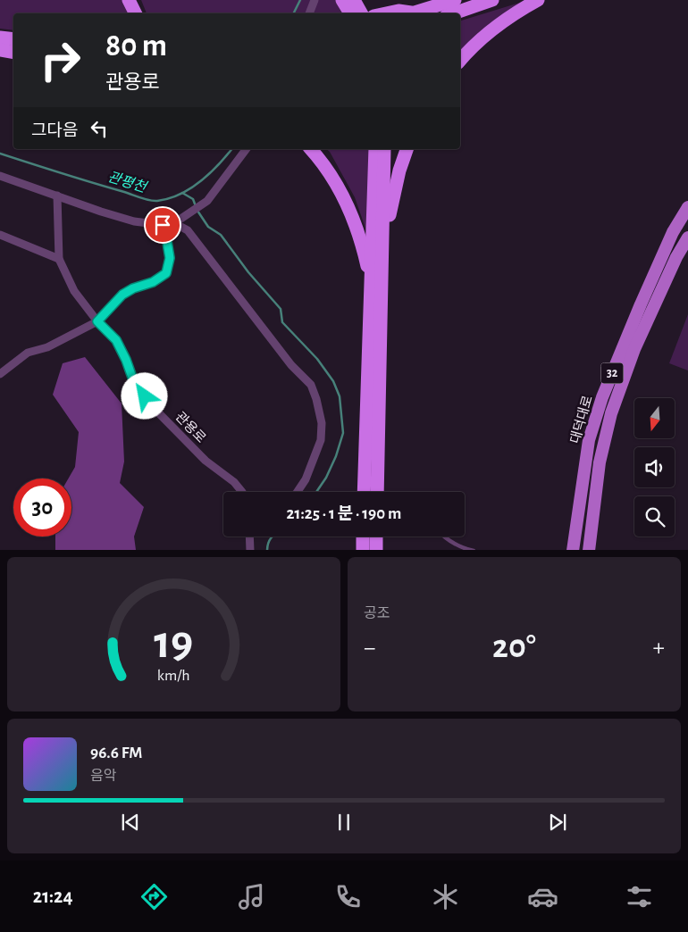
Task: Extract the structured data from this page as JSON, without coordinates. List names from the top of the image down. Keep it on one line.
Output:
{"streets":{"main road":["32","대덕대로"],"street":["관용로"]},"water":["관평천"],"north":"bottom","page":{"turn":["80 m","관용로"],"then":"그다음","limit":"30","trip":"21:25 · 1 분 · 190 m","tile":"공조","heat":["−","20°","+"],"song":["96.6 FM","음악"],"tabs":"21:24","gauge":["19","km/h"]}}
